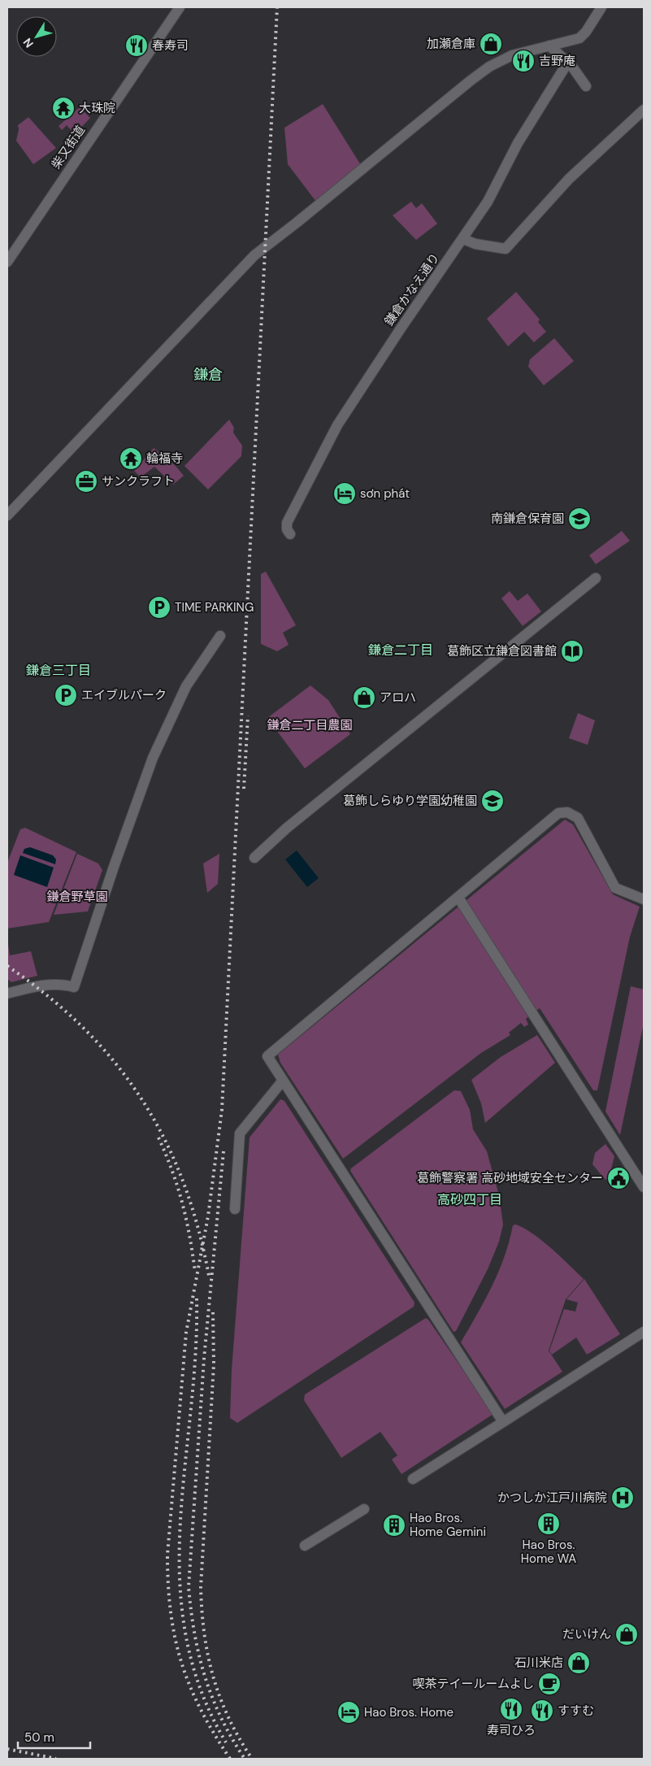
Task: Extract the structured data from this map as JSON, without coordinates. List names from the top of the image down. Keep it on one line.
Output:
{"streets":{"street":["柴又街道","鎌倉かなえ通り"]},"districts":["鎌倉","鎌倉二丁目","鎌倉三丁目","高砂四丁目"],"parks":["鎌倉二丁目農園","鎌倉野草園"],"places":{"shop":["加瀬倉庫","アロハ","だいけん","石川米店"],"restaurant":["春寿司","吉野庵","寿司ひろ","すすむ"],"temple":["大珠院","輪福寺"],"office":["サンクラフト"],"hotel":["sơn phát","Hao Bros. Home"],"school or university":["南鎌倉保育園","葛飾しらゆり学園幼稚園"],"parking":["TIME PARKING","エイブルパーク"],"library":["葛飾区立鎌倉図書館"],"public building":["葛飾警察署 高砂地域安全センター"],"hospital":["かつしか江戸川病院"],"building":["Hao Bros. Home WA","Hao Bros. Home Gemini"],"cafe":["喫茶テイールームよし"]},"scale_bar":"50 m","north":"bottom left"}
